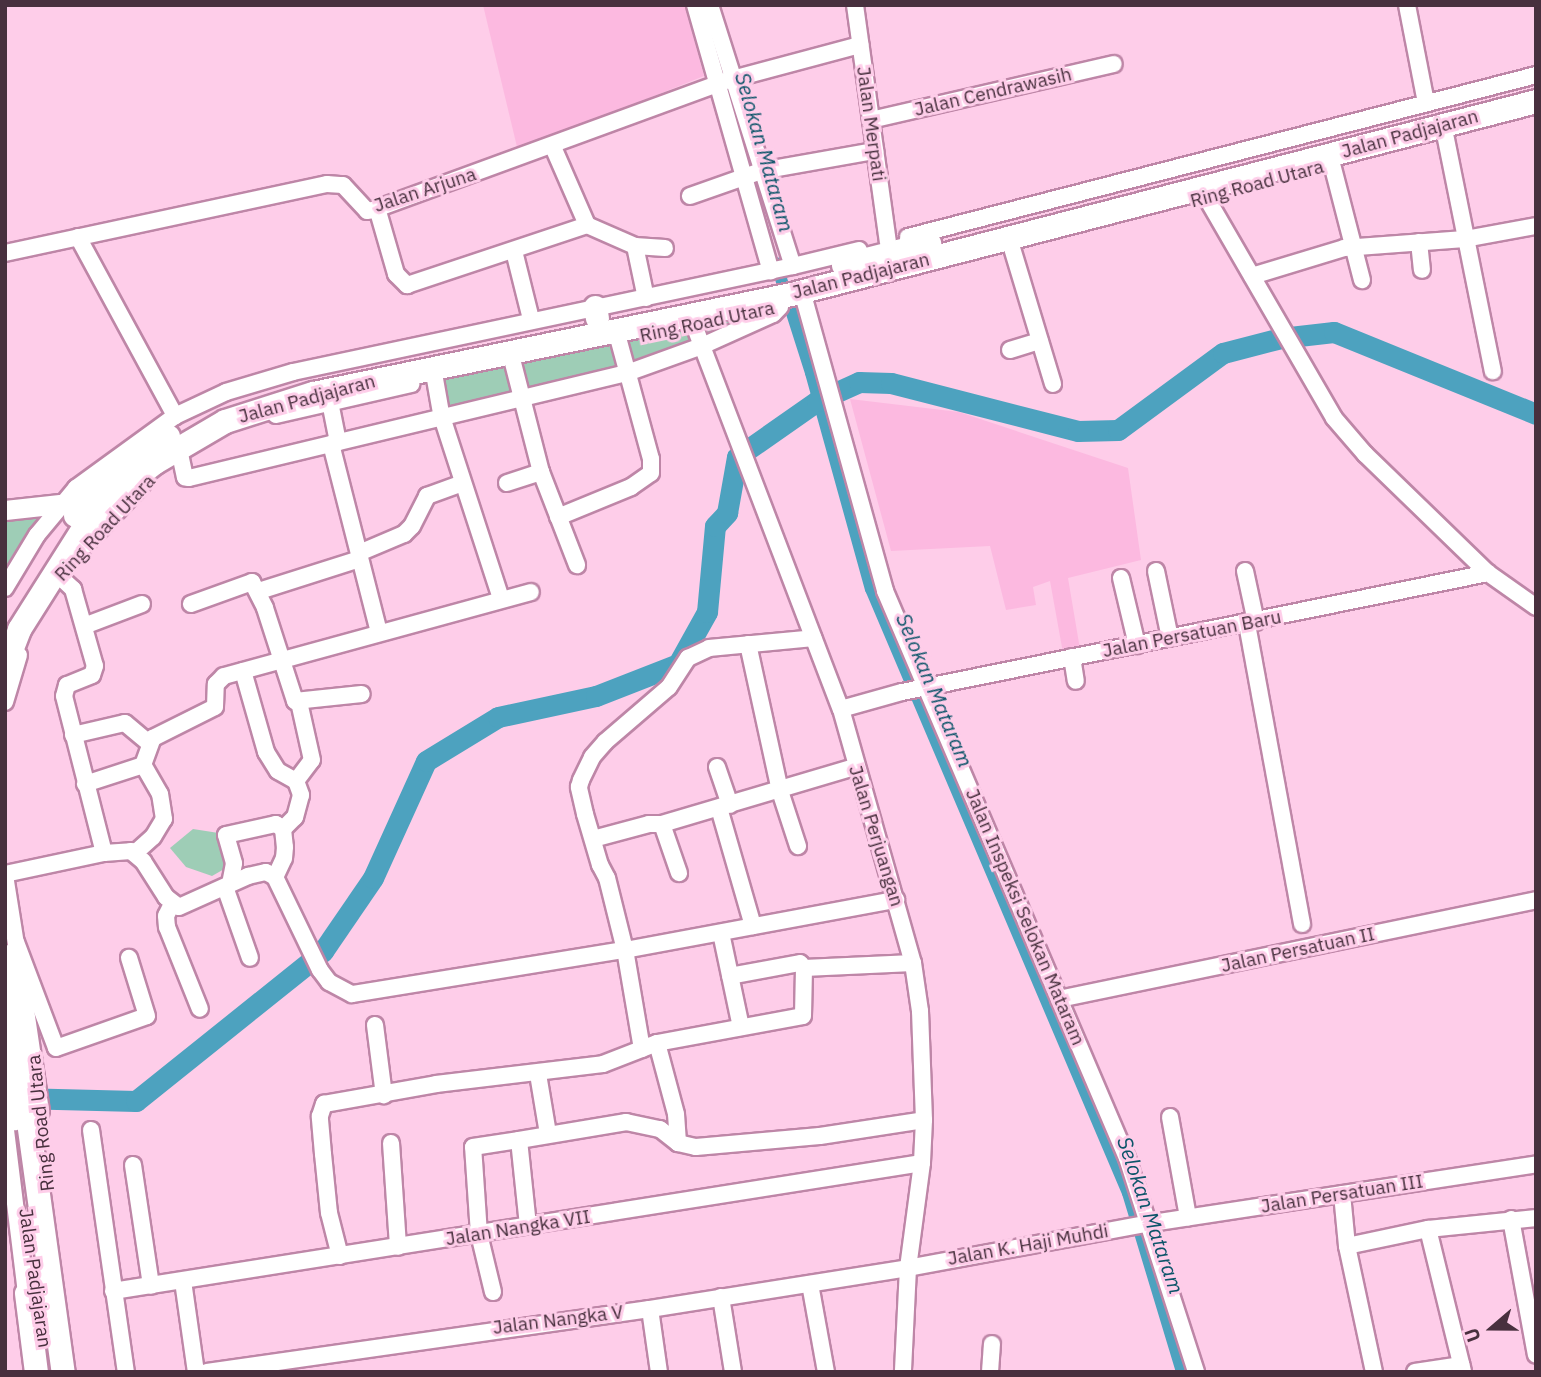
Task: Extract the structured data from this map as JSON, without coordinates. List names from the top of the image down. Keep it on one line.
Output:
{"streets":{"highway":["Jalan Padjajaran","Ring Road Utara"],"street":["Jalan Cendrawasih","Jalan Merpati","Jalan Arjuna","Jalan Persatuan Baru","Jalan Perjuangan","Jalan Inspeksi Selokan Mataram","Jalan Persatuan II","Jalan Persatuan III","Jalan Nangka VII","Jalan K. Haji Muhdi","Jalan Nangka V"]},"crossings":[["Jalan Cendrawasih","Jalan Merpati"],["Jalan Merpati","Jalan Padjajaran"],["Jalan Merpati","Ring Road Utara"],["Jalan Merpati","Jalan Arjuna"],["Jalan Padjajaran","Ring Road Utara"],["Jalan Padjajaran","Jalan Inspeksi Selokan Mataram"],["Ring Road Utara","Jalan Perjuangan"],["Ring Road Utara","Jalan Inspeksi Selokan Mataram"],["Jalan Arjuna","Jalan Inspeksi Selokan Mataram"],["Jalan Persatuan Baru","Jalan Perjuangan"],["Jalan Persatuan Baru","Jalan Inspeksi Selokan Mataram"],["Jalan Perjuangan","Jalan Nangka VII"],["Jalan Perjuangan","Jalan K. Haji Muhdi"],["Jalan Perjuangan","Jalan Nangka V"],["Jalan Inspeksi Selokan Mataram","Jalan Persatuan II"],["Jalan Inspeksi Selokan Mataram","Jalan Persatuan III"],["Jalan Inspeksi Selokan Mataram","Jalan K. Haji Muhdi"],["Jalan Persatuan III","Jalan K. Haji Muhdi"],["Jalan K. Haji Muhdi","Jalan Nangka V"]],"water":["Selokan Mataram"],"north":"left"}
